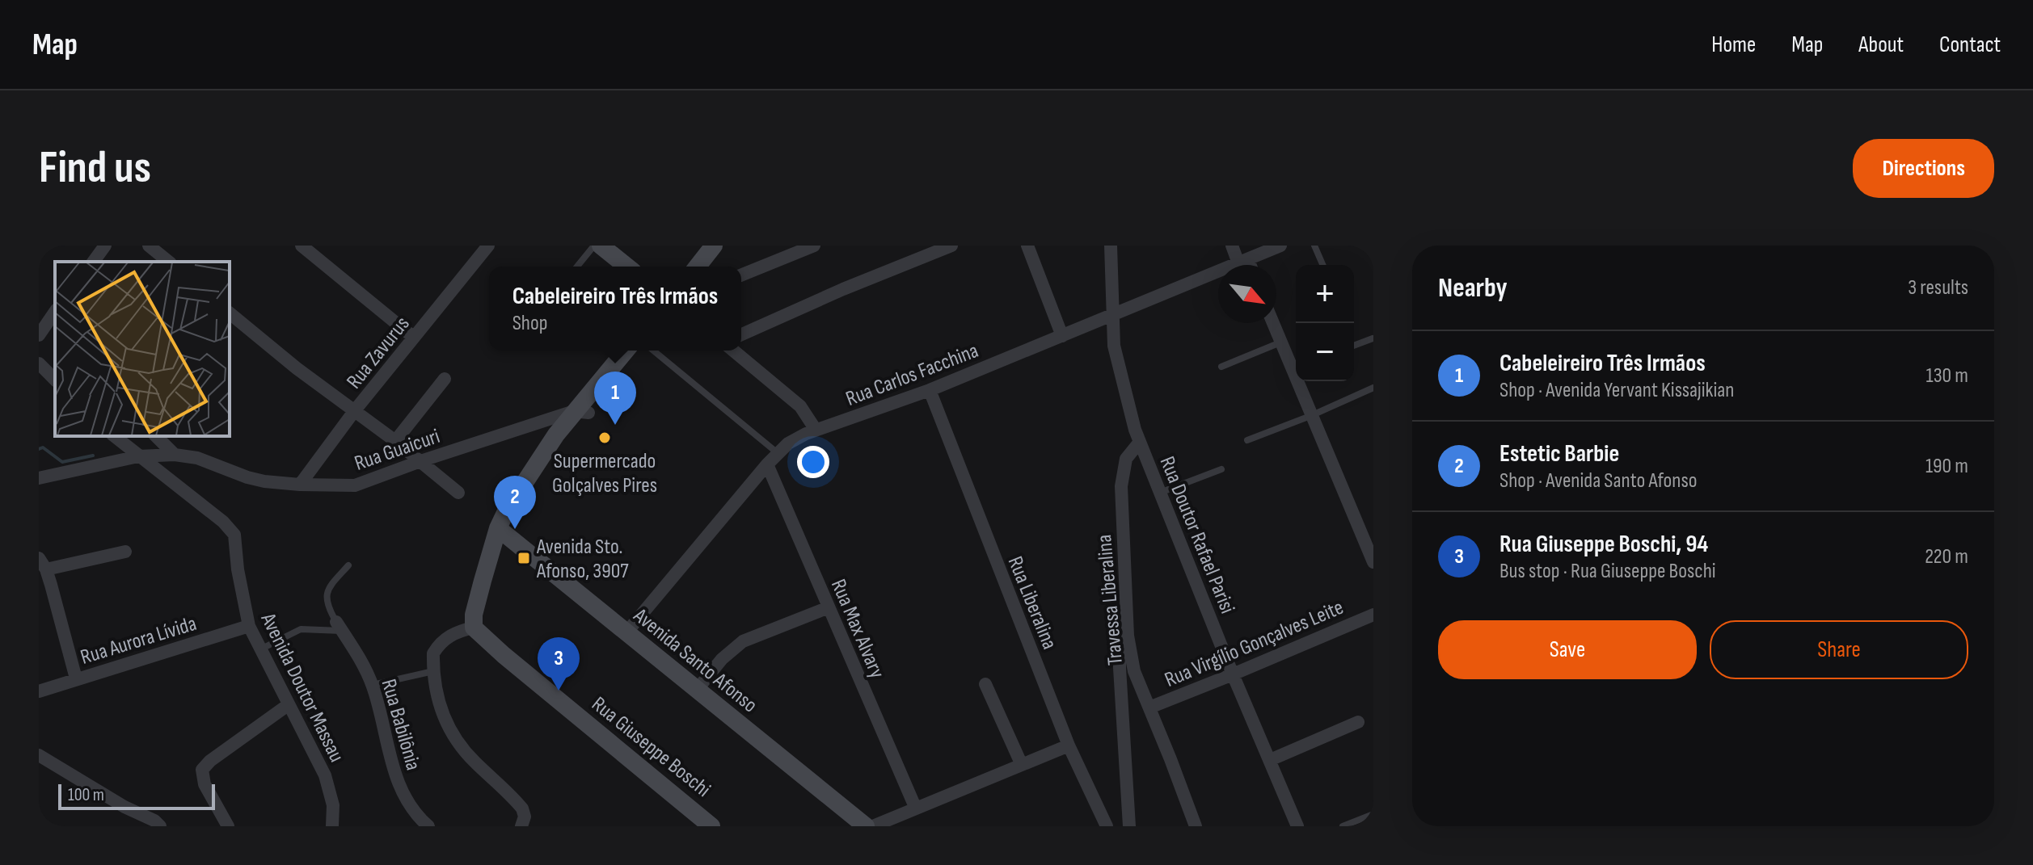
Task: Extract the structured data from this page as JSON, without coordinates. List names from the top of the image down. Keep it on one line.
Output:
{"streets":{"main road":["Avenida Santo Afonso","Rua Giuseppe Boschi"],"street":["Rua Zavurus","Rua Carlos Facchina","Rua Guaicuri","Rua Doutor Rafael Parisi","Travessa Liberalina","Rua Liberalina","Rua Max Alvary","Rua Aurora Lívida","Rua Virgílio Gonçalves Leite","Avenida Doutor Massau","Rua Babilônia"]},"crossings":[["Rua Zavurus","Rua Guaicuri"],["Rua Carlos Facchina","Rua Doutor Rafael Parisi"],["Rua Carlos Facchina","Rua Liberalina"],["Rua Carlos Facchina","Rua Max Alvary"],["Rua Carlos Facchina","Avenida Santo Afonso"],["Rua Guaicuri","Avenida Doutor Massau"],["Rua Doutor Rafael Parisi","Travessa Liberalina"],["Rua Doutor Rafael Parisi","Rua Virgílio Gonçalves Leite"],["Travessa Liberalina","Rua Virgílio Gonçalves Leite"],["Rua Aurora Lívida","Avenida Doutor Massau"]],"places":{"other":["Supermercado Golçalves Pires"],"transit":["Avenida Sto. Afonso, 3907"]},"scale_bar":"100 m","north":"bottom right","page":{"header":"Map","nav":["Home","Map","About","Contact"],"buttons":["Directions",["Save","Share"]],"title":"Find us","heading":["Nearby","3 results"],"map_buttons":["+","−"],"popup":["Cabeleireiro Três Irmãos","Shop"],"list":[{"mark":"1","name":"Cabeleireiro Três Irmãos","note":"Shop · Avenida Yervant Kissajikian","value":"130 m"},{"mark":"2","name":"Estetic Barbie","note":"Shop · Avenida Santo Afonso","value":"190 m"},{"mark":"3","name":"Rua Giuseppe Boschi, 94","note":"Bus stop · Rua Giuseppe Boschi","value":"220 m"}],"pins":["1","2","3"],"scale":"100 m"}}
